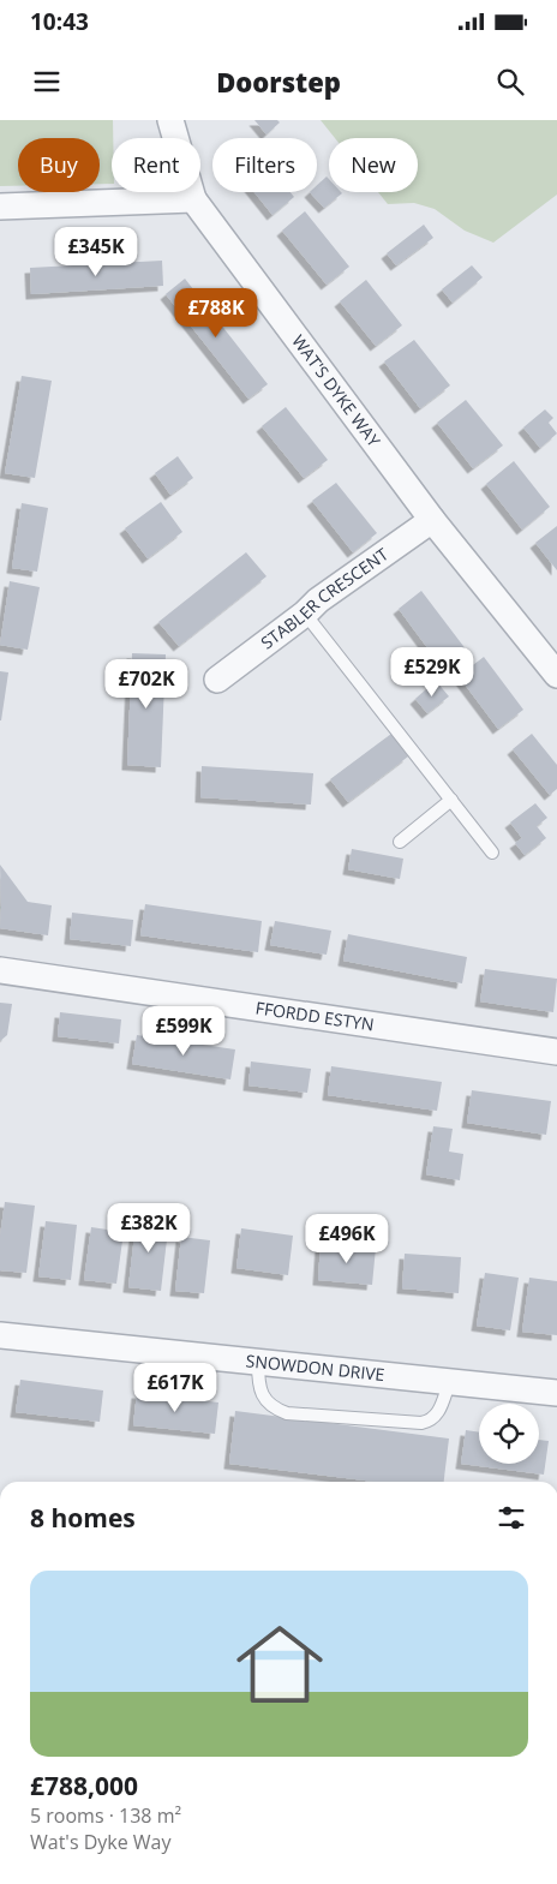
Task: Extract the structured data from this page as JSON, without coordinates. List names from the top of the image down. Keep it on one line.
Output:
{"streets":{"street":["WAT'S DYKE WAY","STABLER CRESCENT","FFORDD ESTYN","SNOWDON DRIVE"]},"crossings":[["WAT'S DYKE WAY","STABLER CRESCENT"]],"page":{"status":"10:43","header":"Doorstep","chip":["Buy","Rent","Filters","New"],"price":["£345K","£788K","£529K","£702K","£599K","£382K","£496K","£617K"],"heading":"8 homes","list":[{"name":"£788,000","note":"5 rooms · 138 m² · Wat's Dyke Way"}]}}
